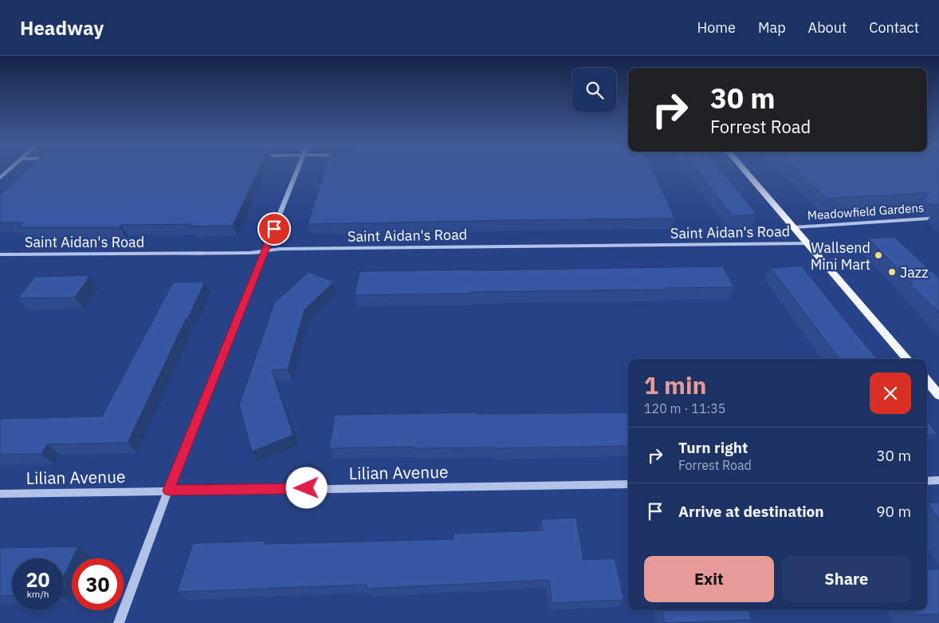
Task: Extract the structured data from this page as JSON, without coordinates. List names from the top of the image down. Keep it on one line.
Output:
{"streets":{"street":["Meadowfield Gardens","Saint Aidan's Road","Lilian Avenue"]},"places":["Wallsend Mini Mart","Jazz"],"page":{"header":"Headway","nav":["Home","Map","About","Contact"],"turn":["30 m","Forrest Road"],"heading":["1 min","120 m · 11:35"],"list":[{"name":"Turn right","note":"Forrest Road","value":"30 m"},{"name":"Arrive at destination","value":"90 m"}],"buttons":["Exit","Share"],"speed":"20 km/h","limit":"30"}}
